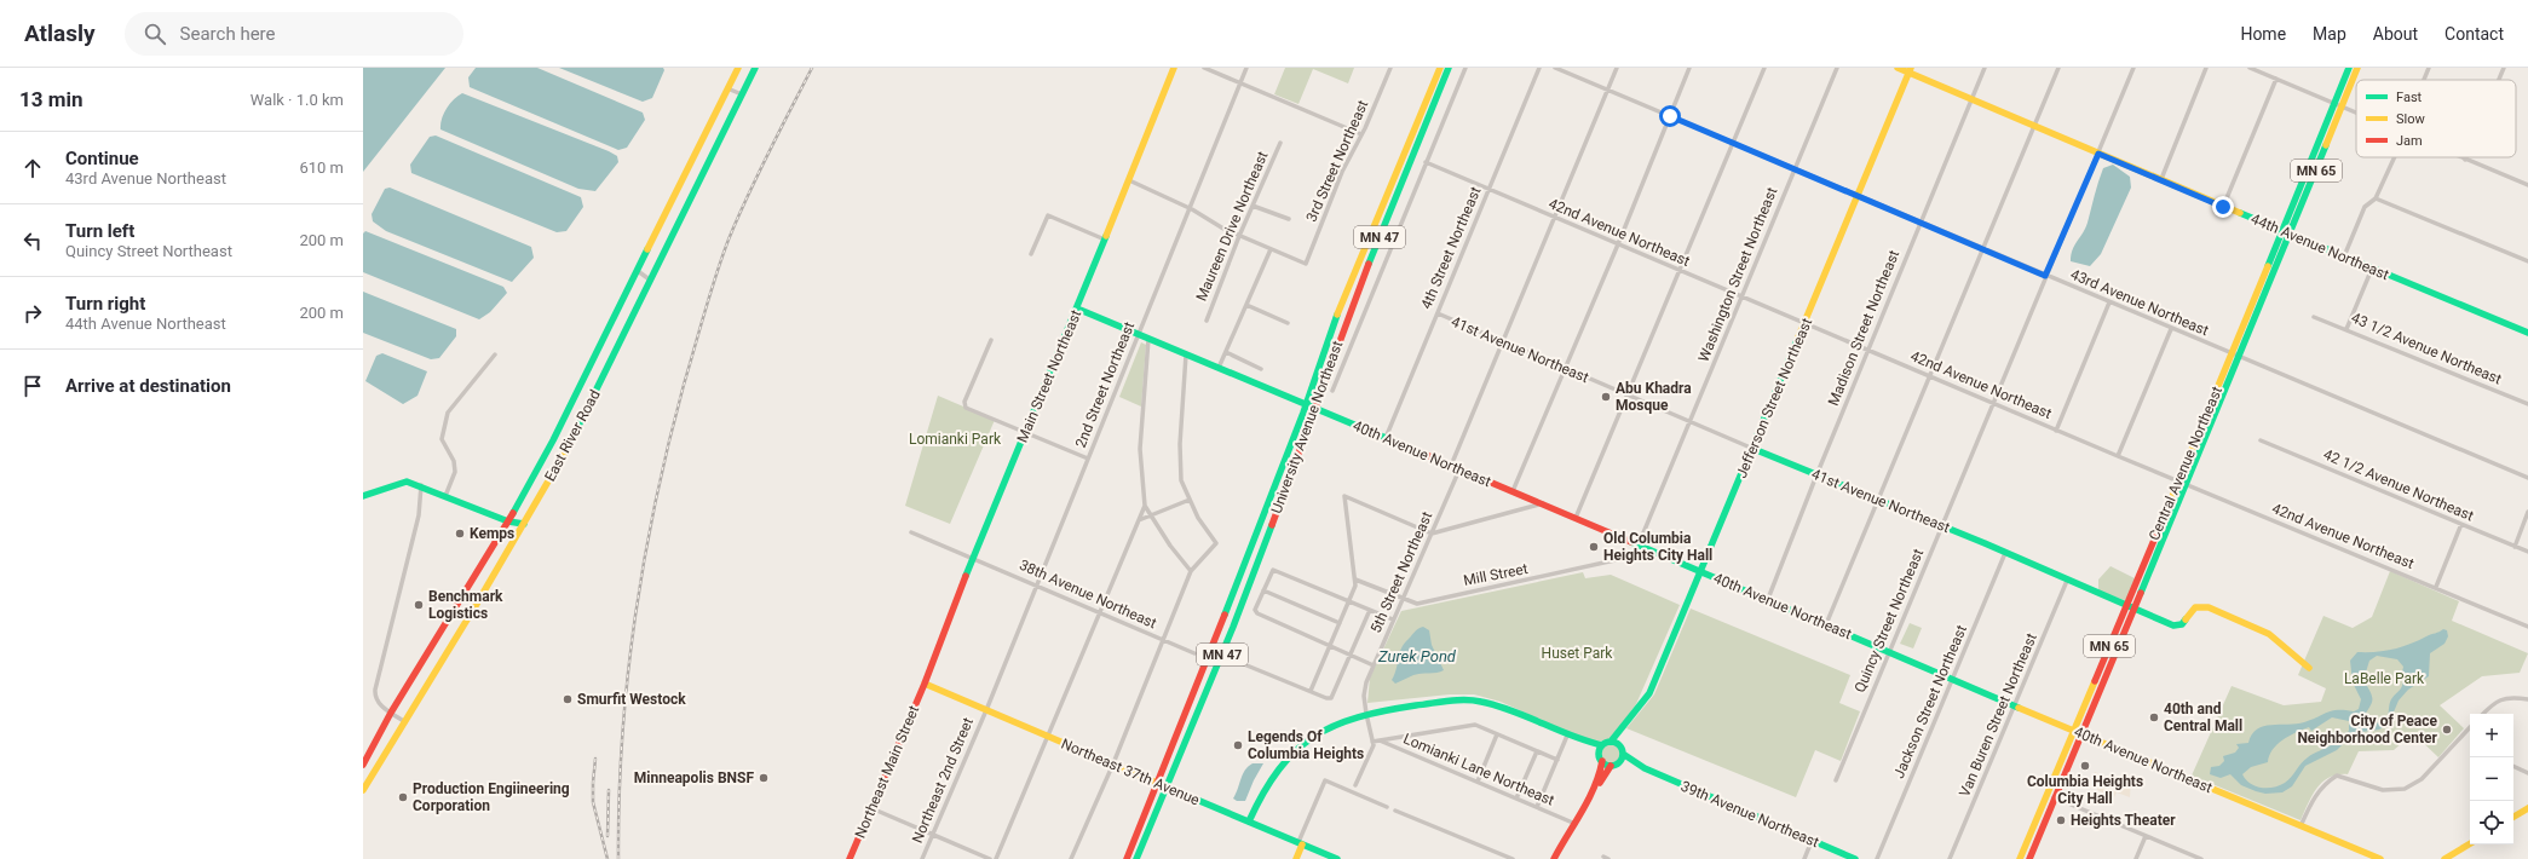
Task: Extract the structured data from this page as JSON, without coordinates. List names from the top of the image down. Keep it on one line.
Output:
{"streets":{"street":["3rd Street Northeast","MN 65","Maureen Drive Northeast","42nd Avenue Northeast","MN 47","44th Avenue Northeast","4th Street Northeast","Washington Street Northeast","43rd Avenue Northeast","Madison Street Northeast","43 1/2 Avenue Northeast","41st Avenue Northeast","Main Street Northeast","2nd Street Northeast","Jefferson Street Northeast","University Avenue Northeast","East River Road","40th Avenue Northeast","Central Avenue Northeast","42 1/2 Avenue Northeast","5th Street Northeast","Mill Street","38th Avenue Northeast","Quincy Street Northeast","Jackson Street Northeast","Van Buren Street Northeast","Lomianki Lane Northeast","Northeast Main Street","Northeast 37th Avenue","Northeast 2nd Street","39th Avenue Northeast"]},"crossings":[["42nd Avenue Northeast","4th Street Northeast"],["42nd Avenue Northeast","Washington Street Northeast"],["42nd Avenue Northeast","Madison Street Northeast"],["42nd Avenue Northeast","Jefferson Street Northeast"],["42nd Avenue Northeast","University Avenue Northeast"],["42nd Avenue Northeast","Central Avenue Northeast"],["42nd Avenue Northeast","Quincy Street Northeast"],["MN 47","University Avenue Northeast"],["MN 47","Northeast 37th Avenue"],["44th Avenue Northeast","Madison Street Northeast"],["44th Avenue Northeast","Jefferson Street Northeast"],["44th Avenue Northeast","Central Avenue Northeast"],["44th Avenue Northeast","Quincy Street Northeast"],["4th Street Northeast","41st Avenue Northeast"],["4th Street Northeast","40th Avenue Northeast"],["Washington Street Northeast","43rd Avenue Northeast"],["Washington Street Northeast","41st Avenue Northeast"],["Washington Street Northeast","40th Avenue Northeast"],["Washington Street Northeast","Mill Street"],["43rd Avenue Northeast","Madison Street Northeast"],["43rd Avenue Northeast","Jefferson Street Northeast"],["43rd Avenue Northeast","Central Avenue Northeast"],["43rd Avenue Northeast","Quincy Street Northeast"],["Madison Street Northeast","41st Avenue Northeast"],["Madison Street Northeast","40th Avenue Northeast"],["41st Avenue Northeast","Jefferson Street Northeast"],["41st Avenue Northeast","Central Avenue Northeast"],["41st Avenue Northeast","Quincy Street Northeast"],["41st Avenue Northeast","Jackson Street Northeast"],["41st Avenue Northeast","Van Buren Street Northeast"],["Main Street Northeast","40th Avenue Northeast"],["Main Street Northeast","38th Avenue Northeast"],["Main Street Northeast","Northeast Main Street"],["Main Street Northeast","Northeast 37th Avenue"],["2nd Street Northeast","40th Avenue Northeast"],["2nd Street Northeast","38th Avenue Northeast"],["2nd Street Northeast","Northeast 37th Avenue"],["2nd Street Northeast","Northeast 2nd Street"],["Jefferson Street Northeast","40th Avenue Northeast"],["Jefferson Street Northeast","39th Avenue Northeast"],["University Avenue Northeast","40th Avenue Northeast"],["University Avenue Northeast","Northeast 37th Avenue"],["40th Avenue Northeast","Central Avenue Northeast"],["40th Avenue Northeast","5th Street Northeast"],["40th Avenue Northeast","Mill Street"],["40th Avenue Northeast","Quincy Street Northeast"],["40th Avenue Northeast","Jackson Street Northeast"],["40th Avenue Northeast","Van Buren Street Northeast"],["5th Street Northeast","Mill Street"],["Northeast Main Street","Northeast 37th Avenue"],["Northeast 37th Avenue","Northeast 2nd Street"]],"water":["Zurek Pond"],"parks":["Lomianki Park","Huset Park","LaBelle Park"],"places":["Abu Khadra Mosque","Kemps","Old Columbia Heights City Hall","Benchmark Logistics","Smurfit Westock","40th and Central Mall","City of Peace Neighborhood Center","Legends Of Columbia Heights","Columbia Heights City Hall","Minneapolis BNSF","Production Engiineering Corporation","Heights Theater"],"legend":["Fast","Slow","Jam"],"page":{"header":"Atlasly","search":"Search here","nav":["Home","Map","About","Contact"],"heading":["13 min","Walk · 1.0 km"],"list":[["Continue","43rd Avenue Northeast","610 m"],["Turn left","Quincy Street Northeast","200 m"],["Turn right","44th Avenue Northeast","200 m"],"Arrive at destination"],"map_buttons":["+","−"]}}
